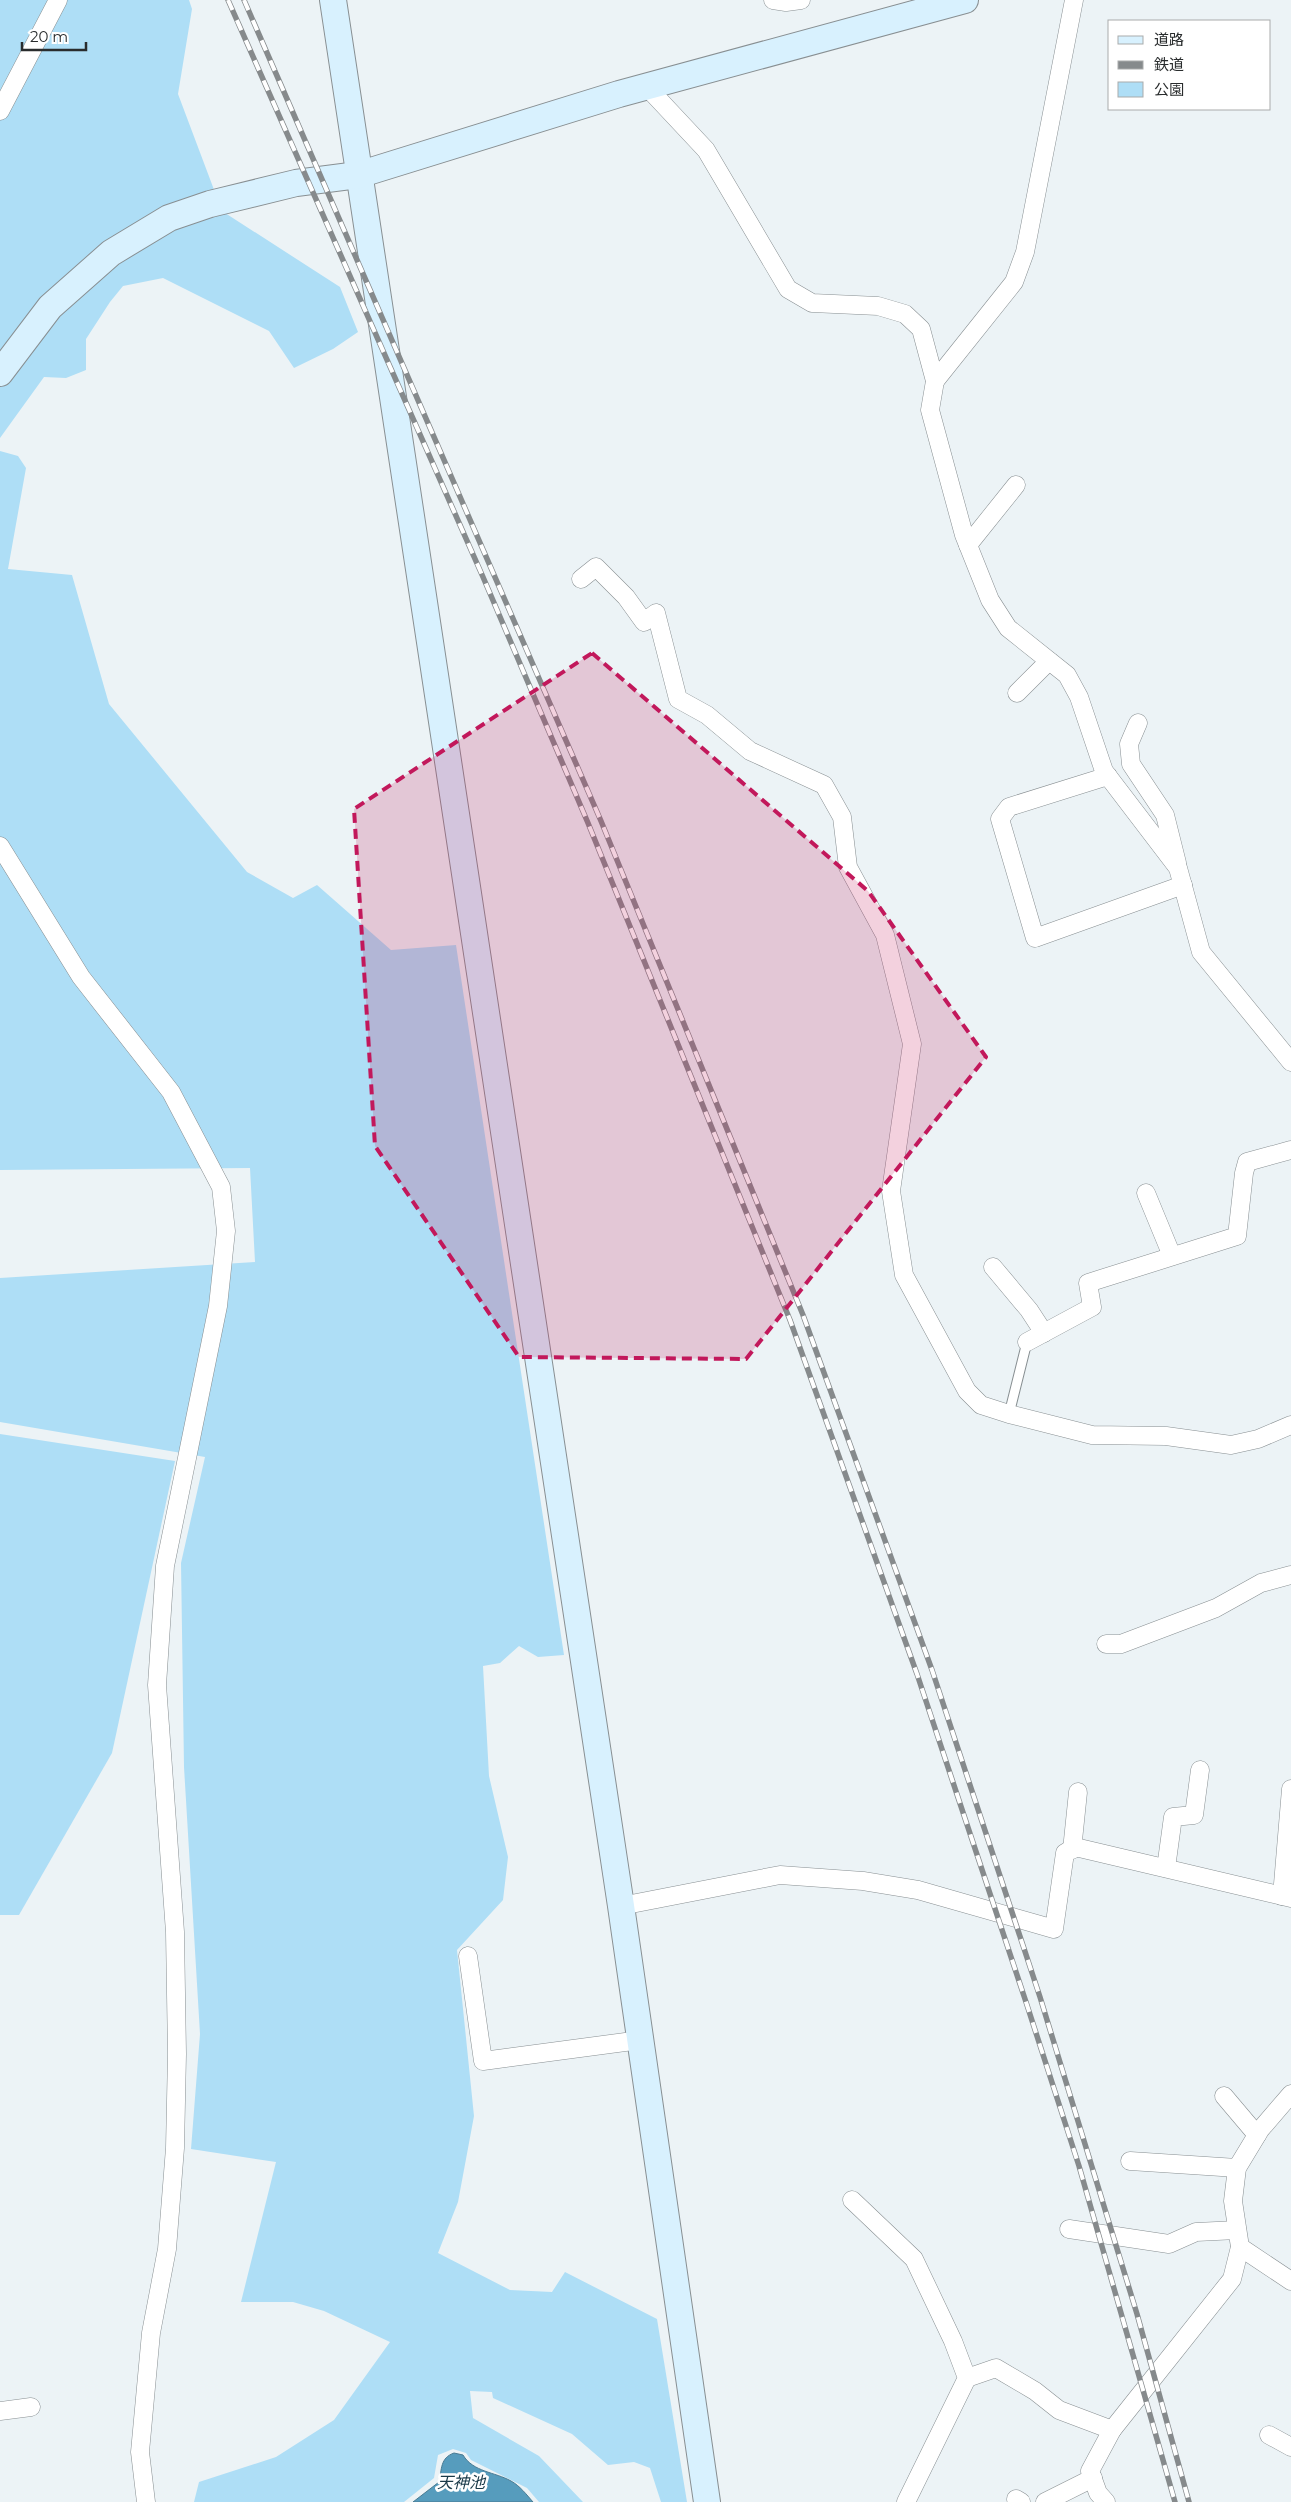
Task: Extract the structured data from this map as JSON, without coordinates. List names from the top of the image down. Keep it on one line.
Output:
{"water":["天神池"],"legend":["道路","鉄道","公園"],"scale_bar":"20 m"}
